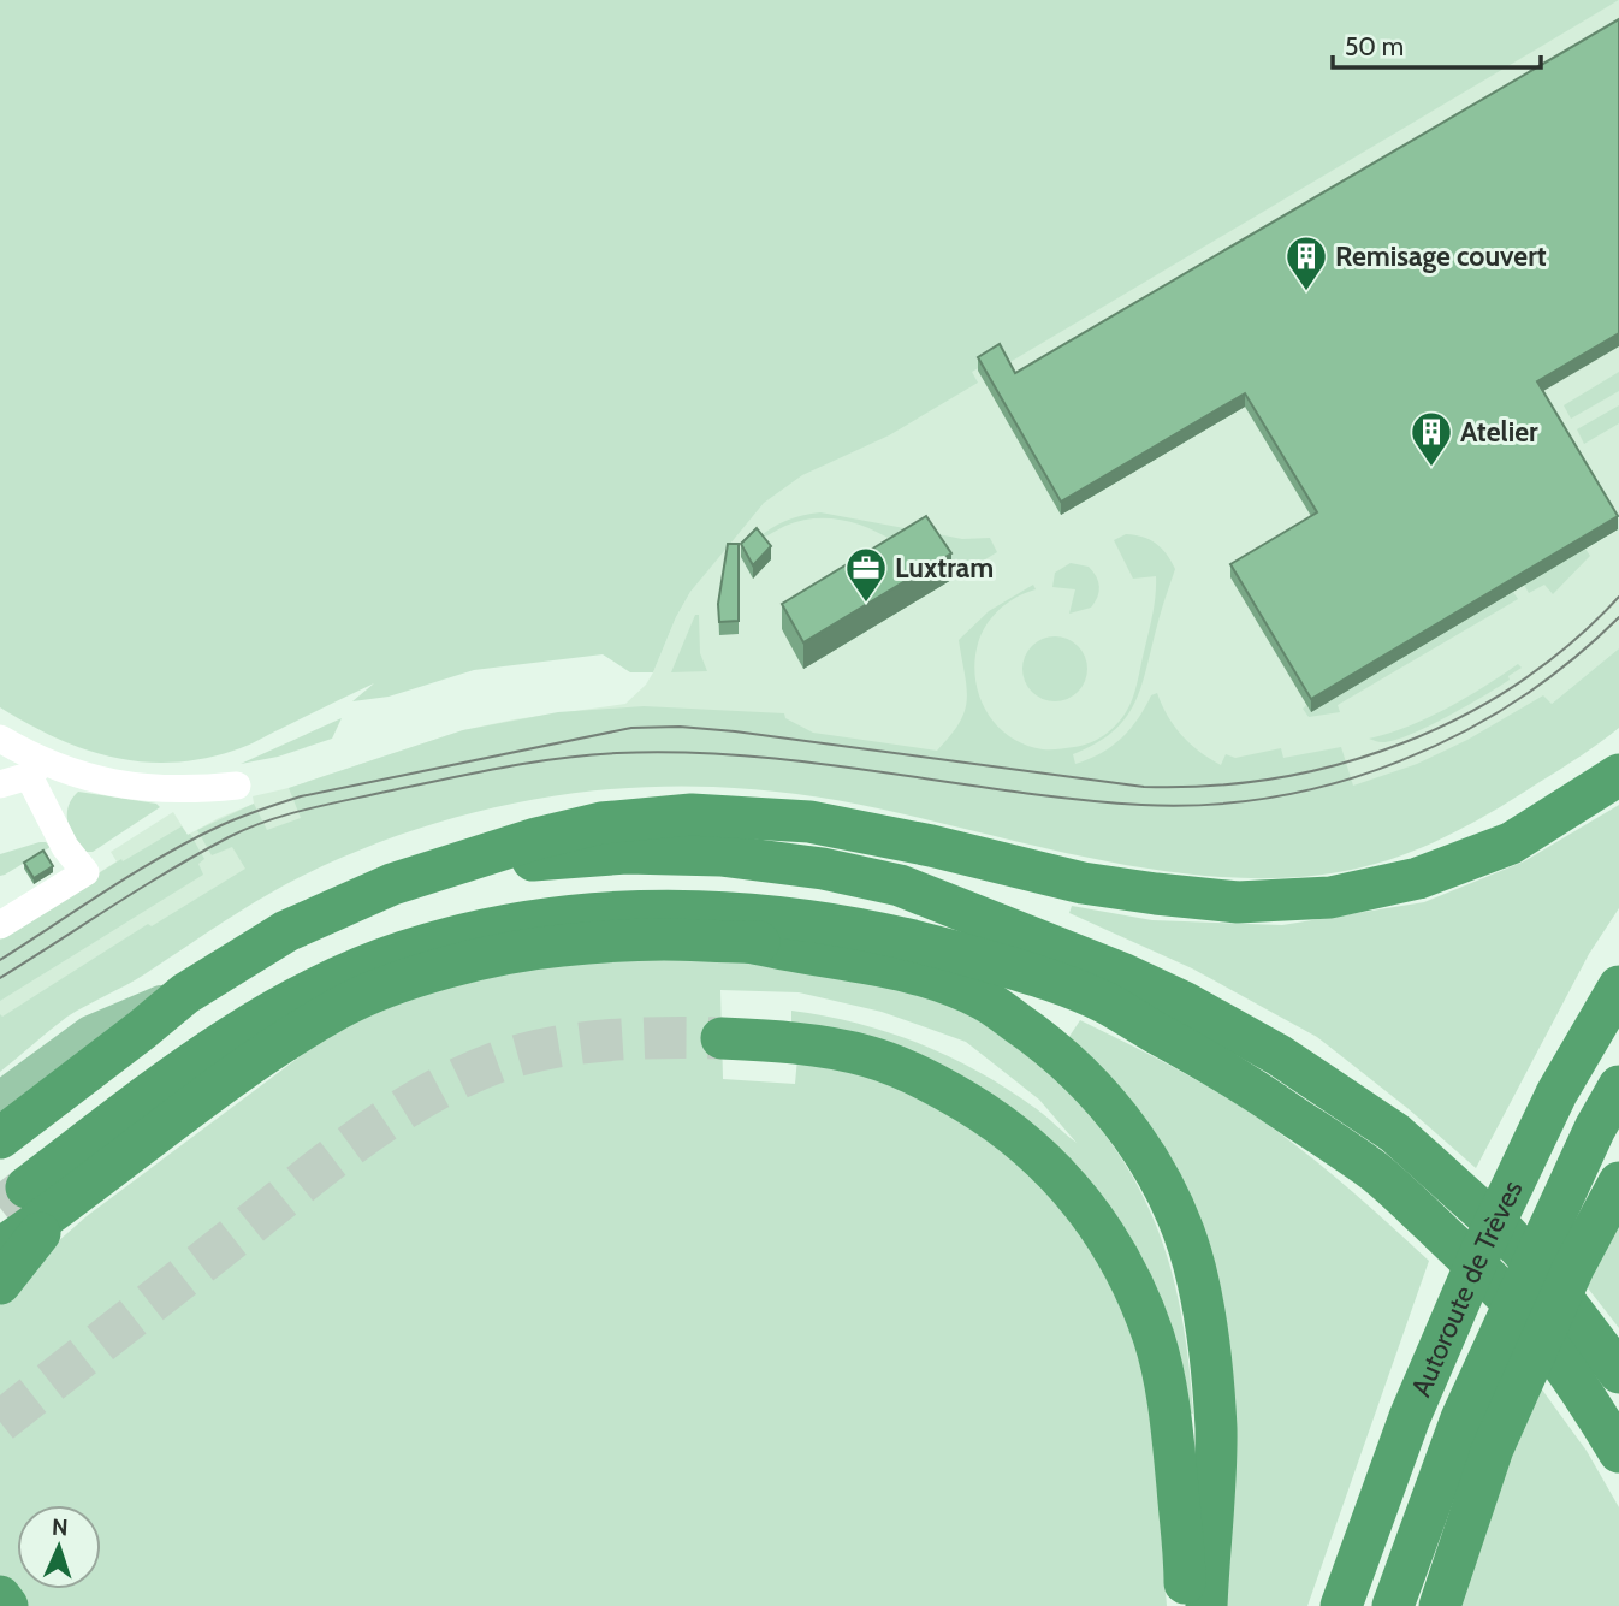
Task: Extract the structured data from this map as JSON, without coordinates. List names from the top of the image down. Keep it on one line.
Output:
{"streets":{"highway":["Autoroute de Trèves"]},"places":{"building":["Remisage couvert","Atelier"],"office":["Luxtram"]},"scale_bar":"50 m","north":"top"}
